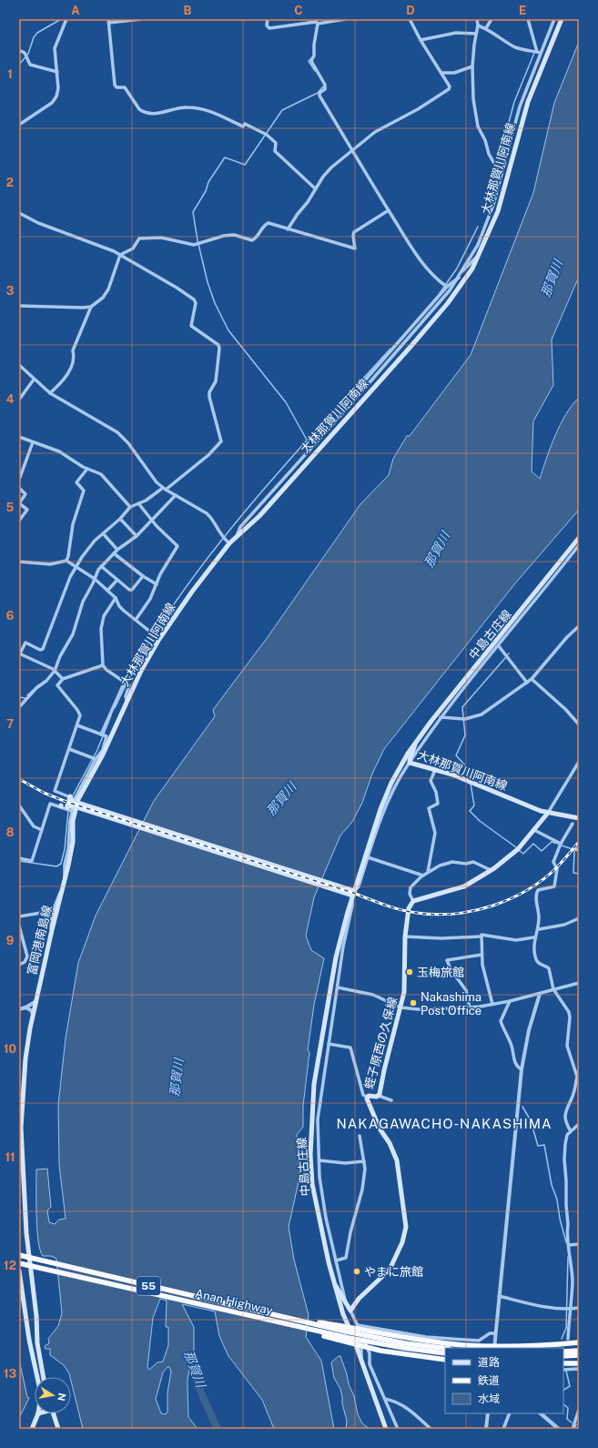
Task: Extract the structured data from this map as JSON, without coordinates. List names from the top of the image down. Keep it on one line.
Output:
{"streets":{"highway":["55","Anan Highway"],"main road":["大林那賀川阿南線","中島古庄線","富岡港南島線","蛭子原西の久保線"]},"crossings":[["大林那賀川阿南線","中島古庄線"],["大林那賀川阿南線","富岡港南島線"],["55","Anan Highway"]],"districts":["NAKAGAWACHO-NAKASHIMA"],"water":["那賀川"],"places":["玉梅旅館","Nakashima Post Office","やまに旅館"],"legend":["道路","鉄道","水域"],"north":"right","grid":{"columns":["A","B","C","D","E"],"rows":["1","2","3","4","5","6","7","8","9","10","11","12","13"]}}
